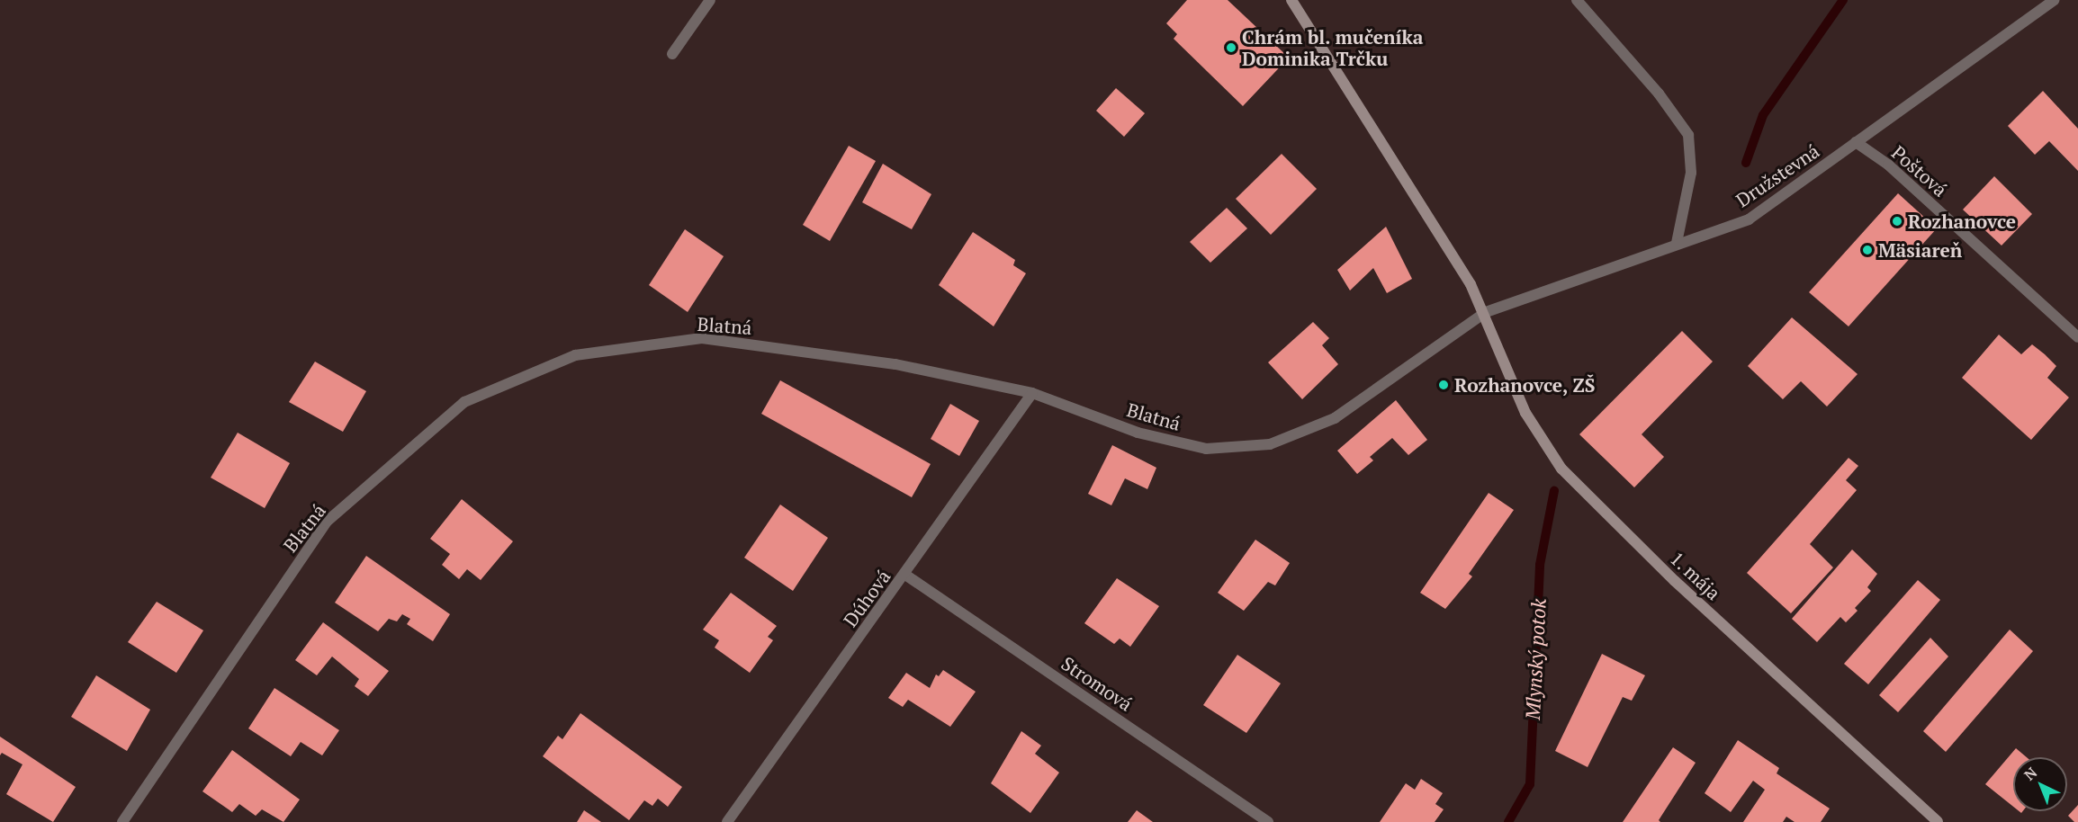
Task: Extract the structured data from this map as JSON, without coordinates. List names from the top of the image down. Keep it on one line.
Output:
{"streets":{"street":["Poštová","Družstevná","Blatná","1. mája","Dúhová","Stromová"]},"crossings":[["Poštová","Družstevná"],["Družstevná","Blatná"],["Družstevná","1. mája"],["Blatná","1. mája"],["Blatná","Dúhová"],["Dúhová","Stromová"]],"water":["Mlynský potok"],"places":["Chrám bl. mučeníka Dominika Trčku","Rozhanovce","Mäsiareň","Rozhanovce, ZŠ"],"north":"top left"}
